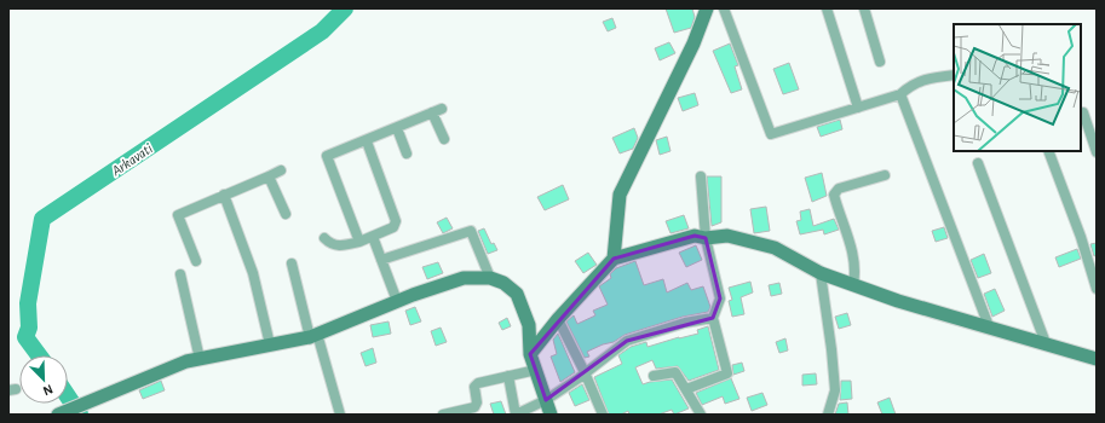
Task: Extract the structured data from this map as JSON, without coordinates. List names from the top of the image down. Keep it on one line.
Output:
{"water":["Arkavati"],"north":"bottom right"}
